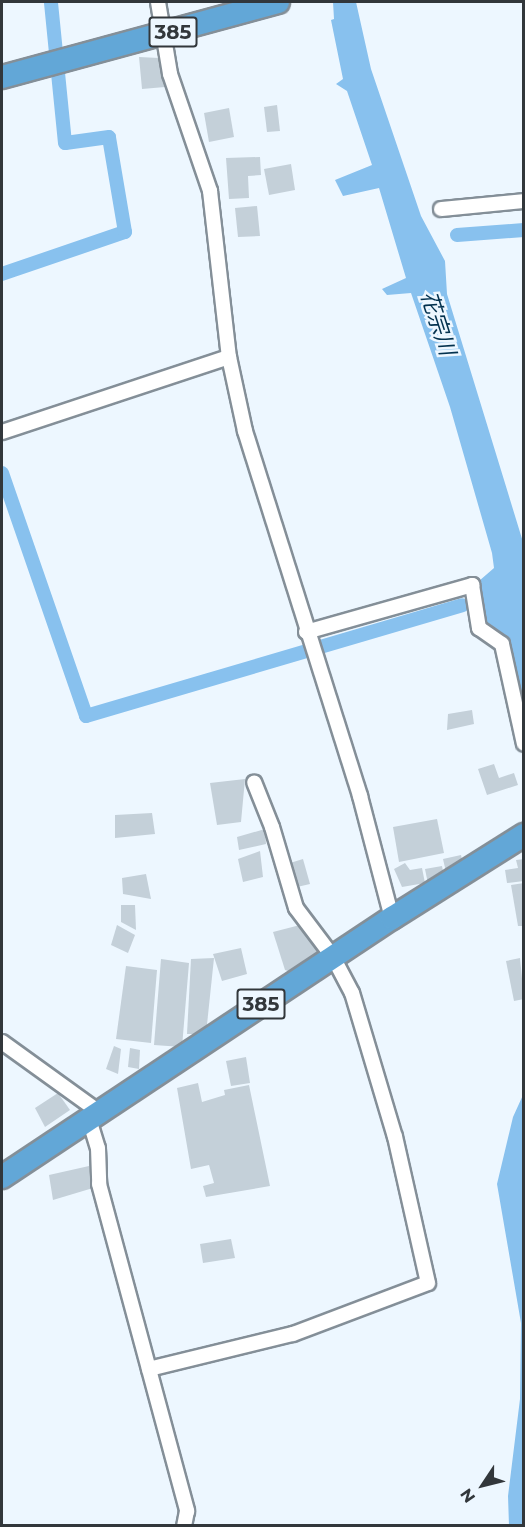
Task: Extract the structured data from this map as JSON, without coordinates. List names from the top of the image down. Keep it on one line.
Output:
{"streets":{"highway":["385"]},"water":["花宗川"],"north":"bottom left"}
